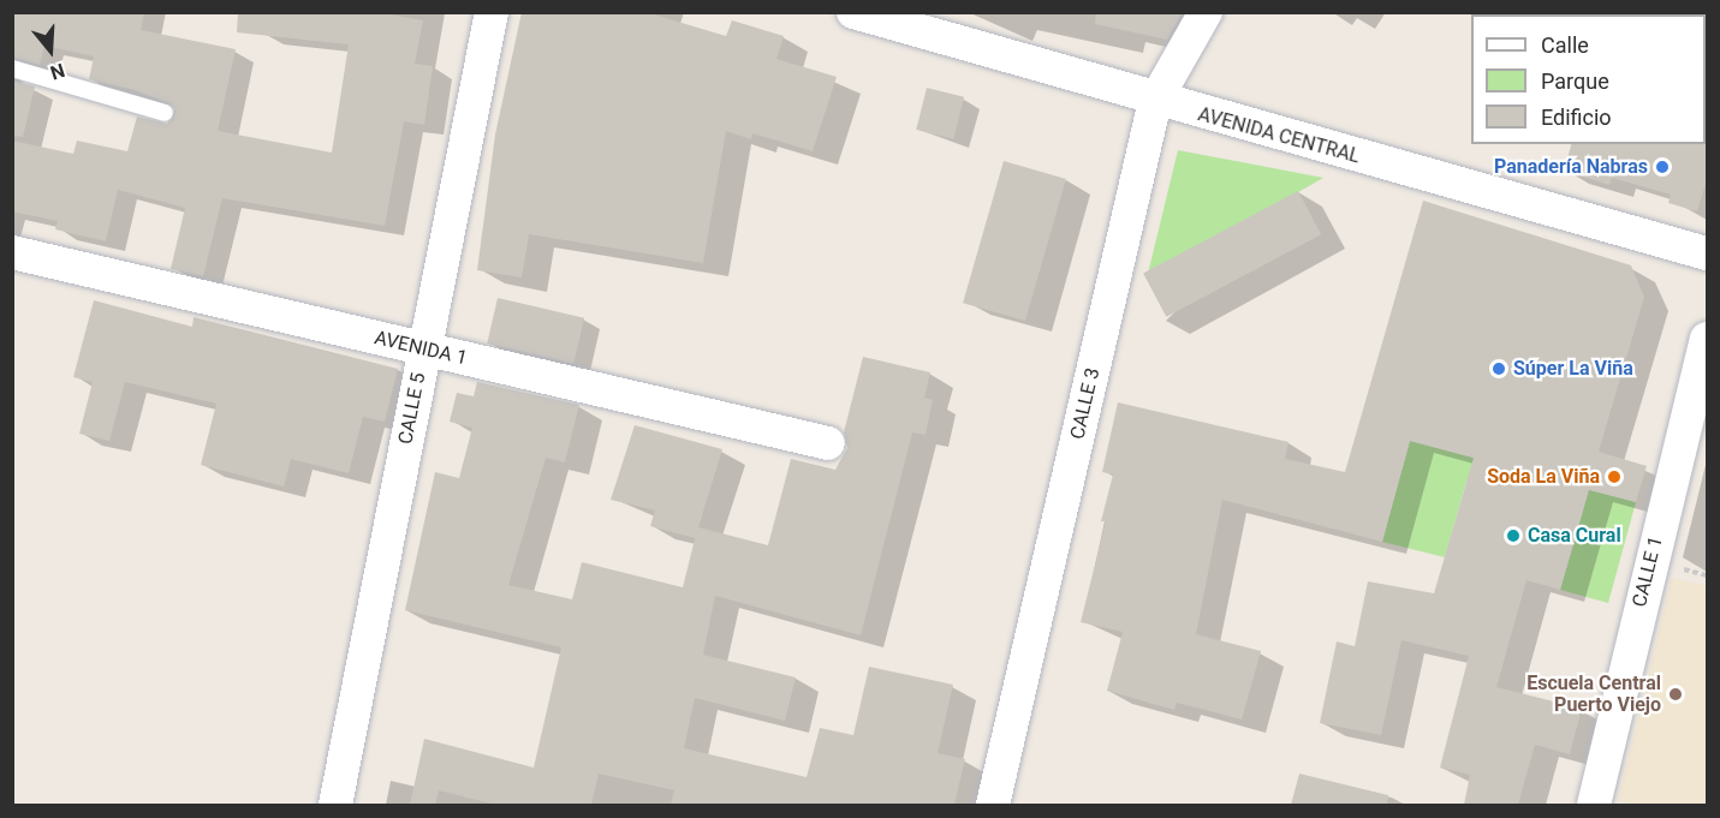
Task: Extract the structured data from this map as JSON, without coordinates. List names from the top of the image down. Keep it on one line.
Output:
{"streets":{"street":["AVENIDA CENTRAL","AVENIDA 1","CALLE 3","CALLE 5","CALLE 1"]},"crossings":[["AVENIDA CENTRAL","CALLE 3"],["AVENIDA 1","CALLE 5"]],"places":["Panadería Nabras","Súper La Viña","Soda La Viña","Casa Cural","Escuela Central Puerto Viejo"],"legend":["Calle","Parque","Edificio"],"north":"bottom"}
